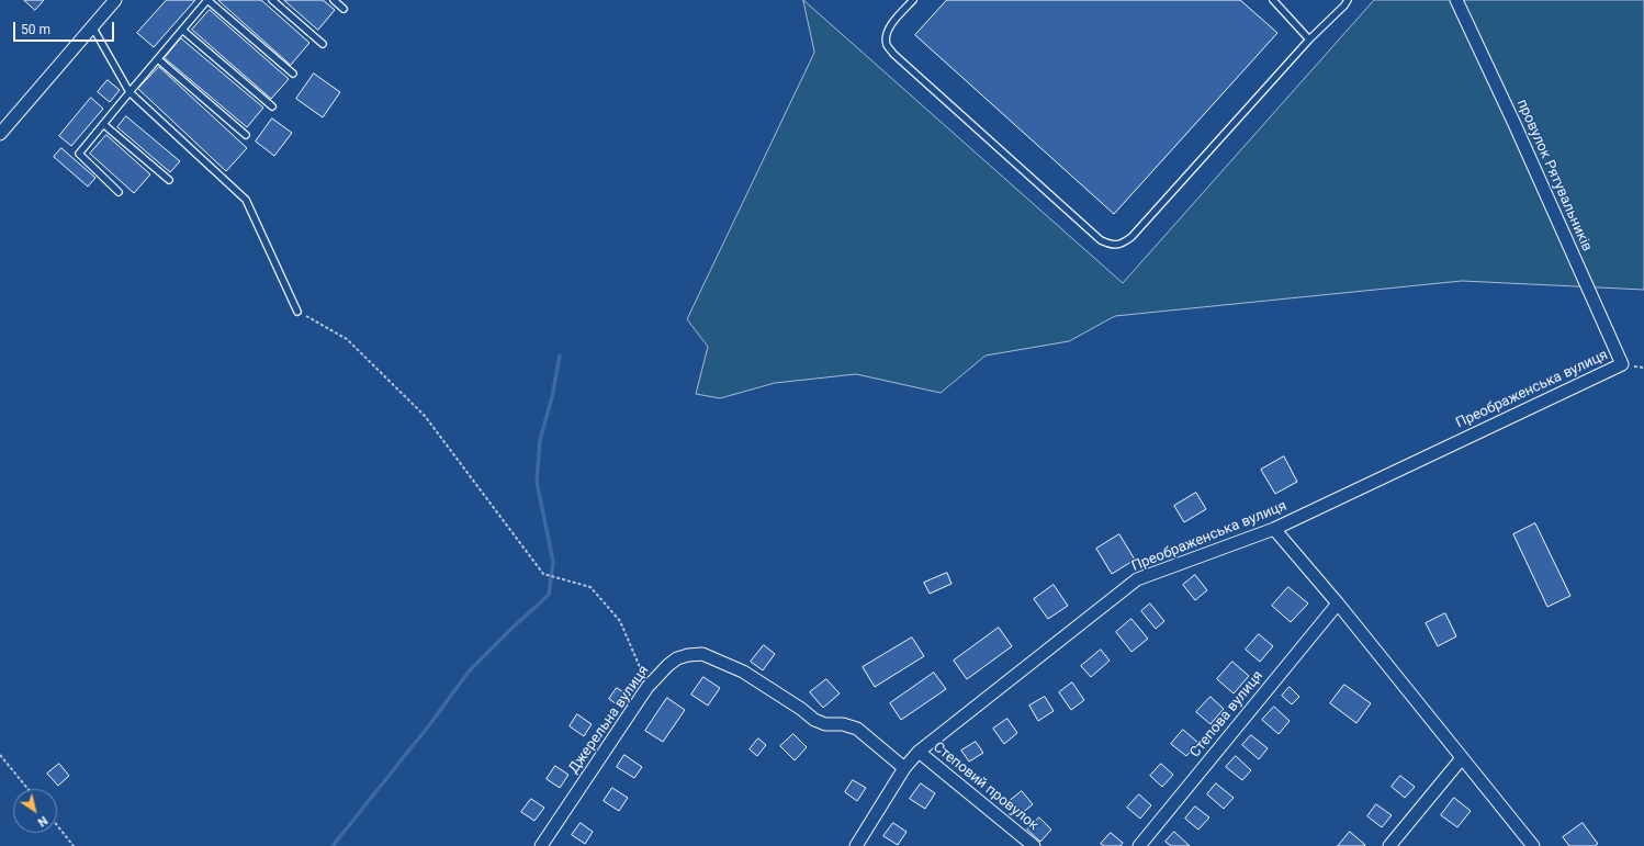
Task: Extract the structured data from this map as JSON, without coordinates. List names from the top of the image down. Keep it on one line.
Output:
{"streets":{"street":["провулок Рятувальників","Преображенська вулиця","Степова вулиця","Джерельна вулиця","Степовий провулок"]},"crossings":[["провулок Рятувальників","Преображенська вулиця"],["Преображенська вулиця","Джерельна вулиця"],["Преображенська вулиця","Степовий провулок"]],"scale_bar":"50 m","north":"bottom right"}
